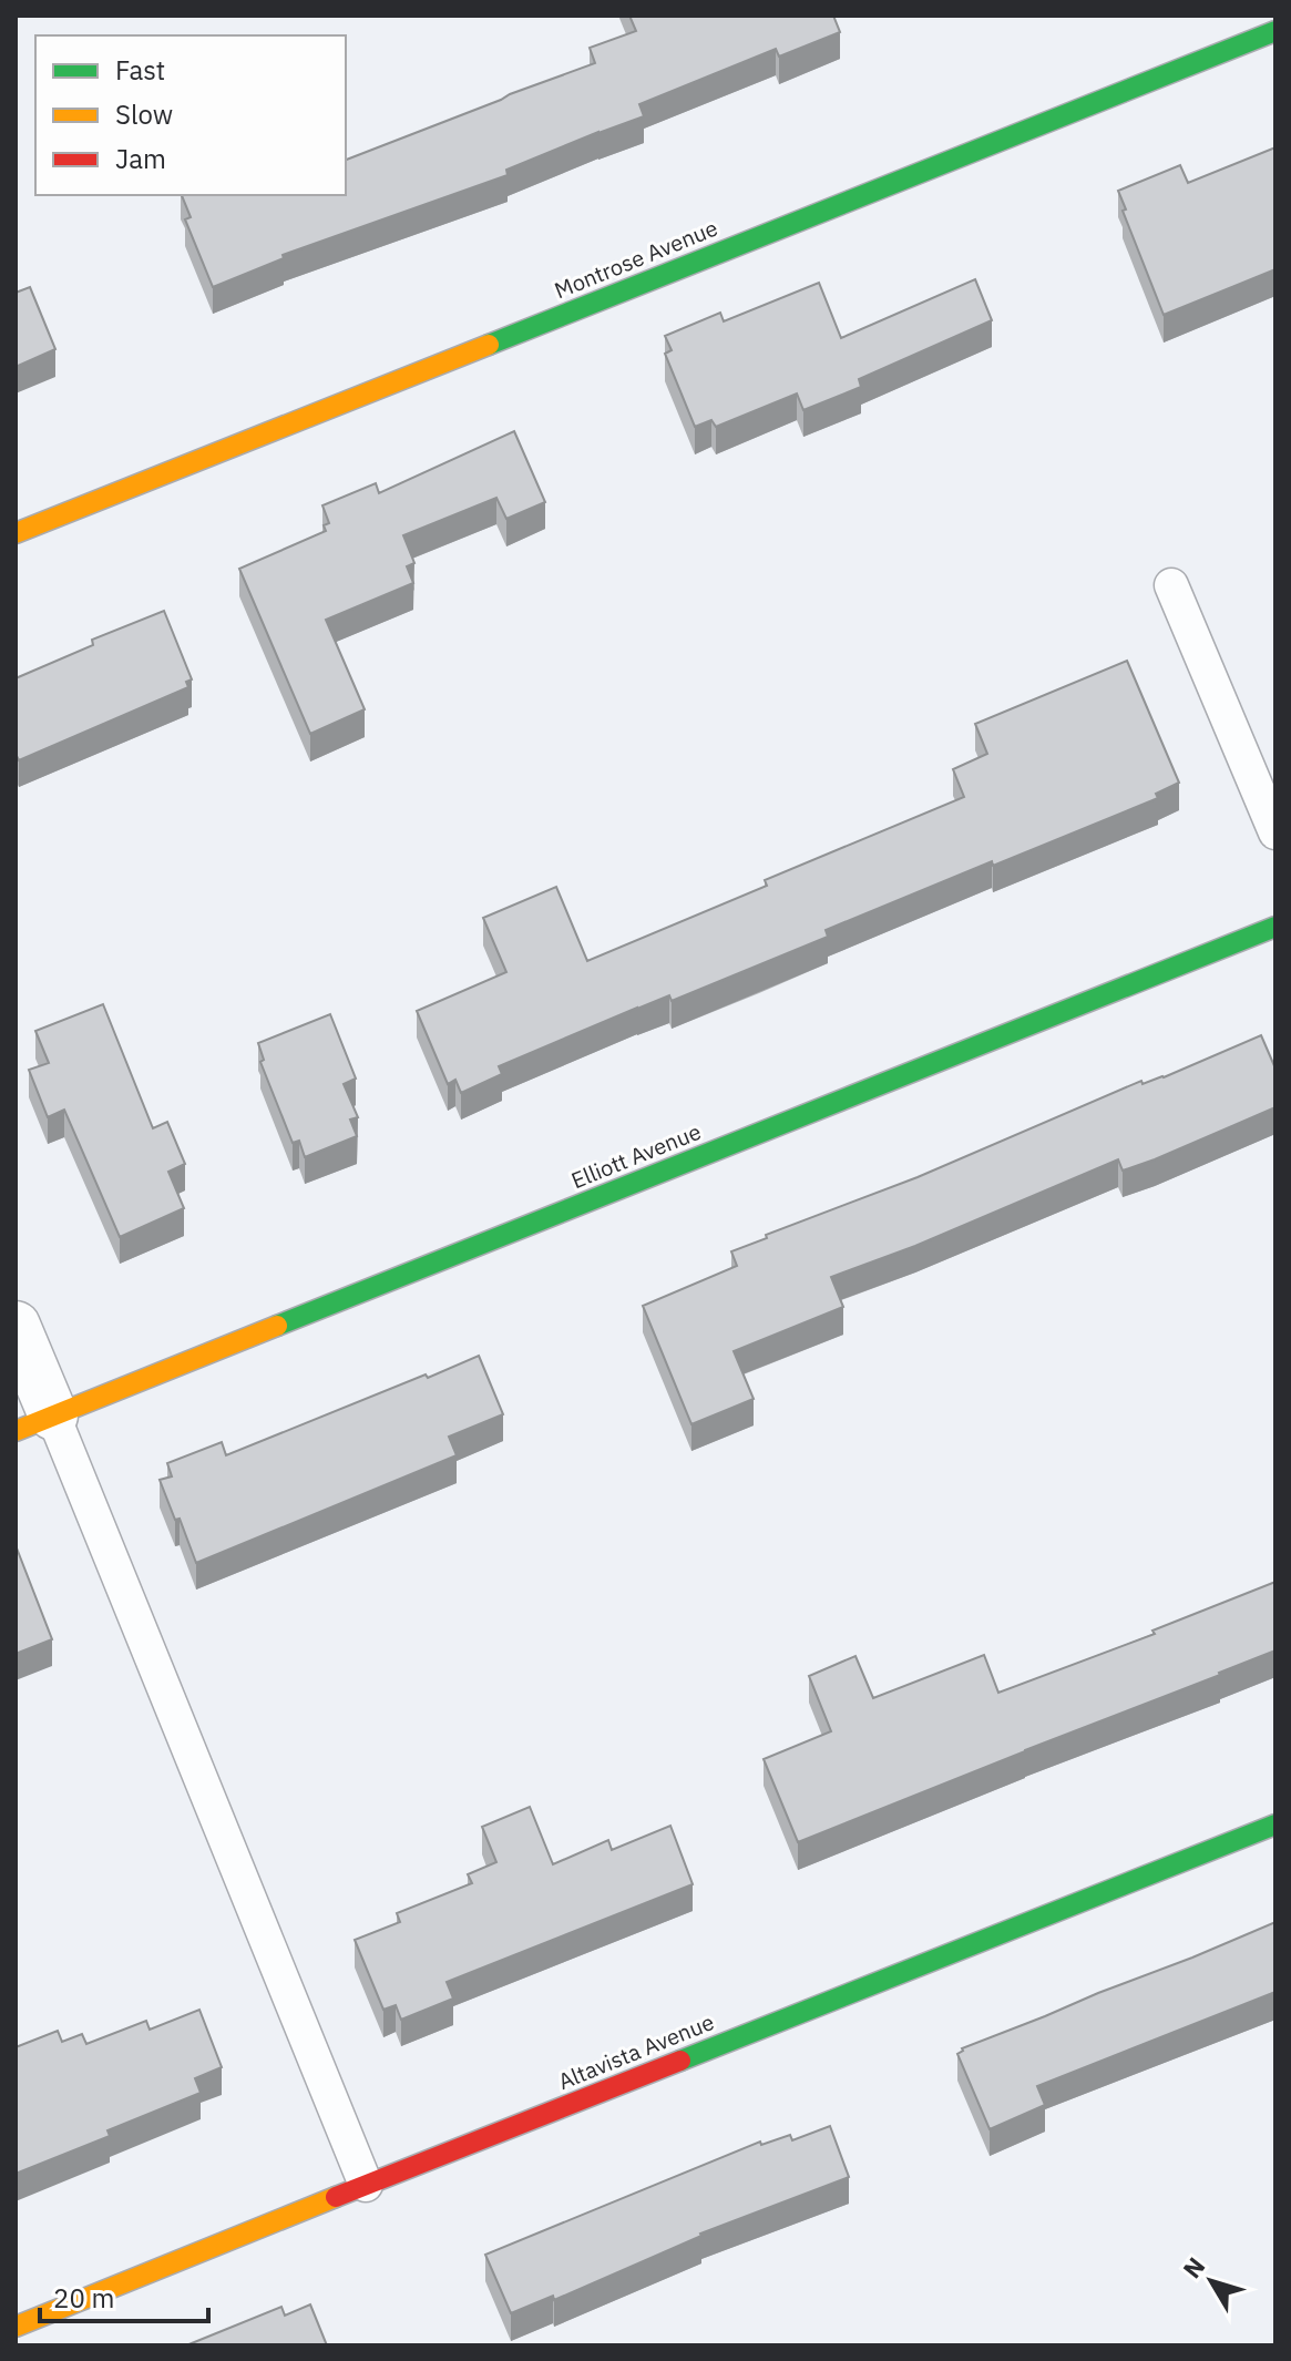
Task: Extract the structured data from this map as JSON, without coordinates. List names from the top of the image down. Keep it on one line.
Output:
{"streets":{"street":["Montrose Avenue","Elliott Avenue","Altavista Avenue"]},"legend":["Fast","Slow","Jam"],"scale_bar":"20 m","north":"top left"}
